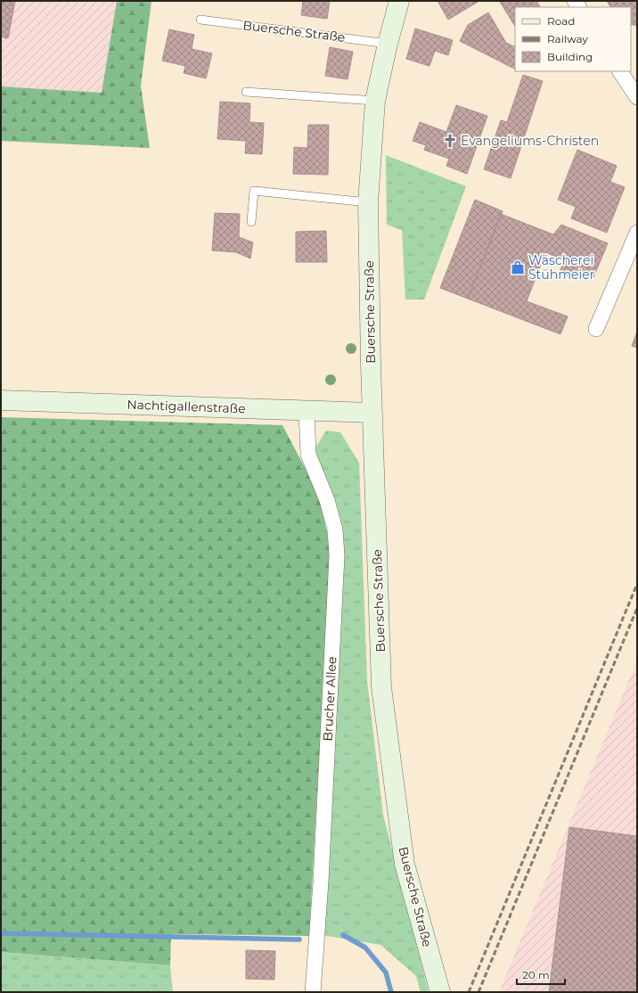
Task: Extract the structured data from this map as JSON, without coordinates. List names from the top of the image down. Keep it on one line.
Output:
{"streets":{"main road":["Buersche Straße","Nachtigallenstraße"],"street":["Brucher Allee"]},"crossings":[["Buersche Straße","Nachtigallenstraße"],["Nachtigallenstraße","Brucher Allee"]],"places":{"church":["Evangeliums-Christen"],"shop":["Wäscherei Stühmeier"]},"legend":["Road","Railway","Building"],"scale_bar":"20 m"}
